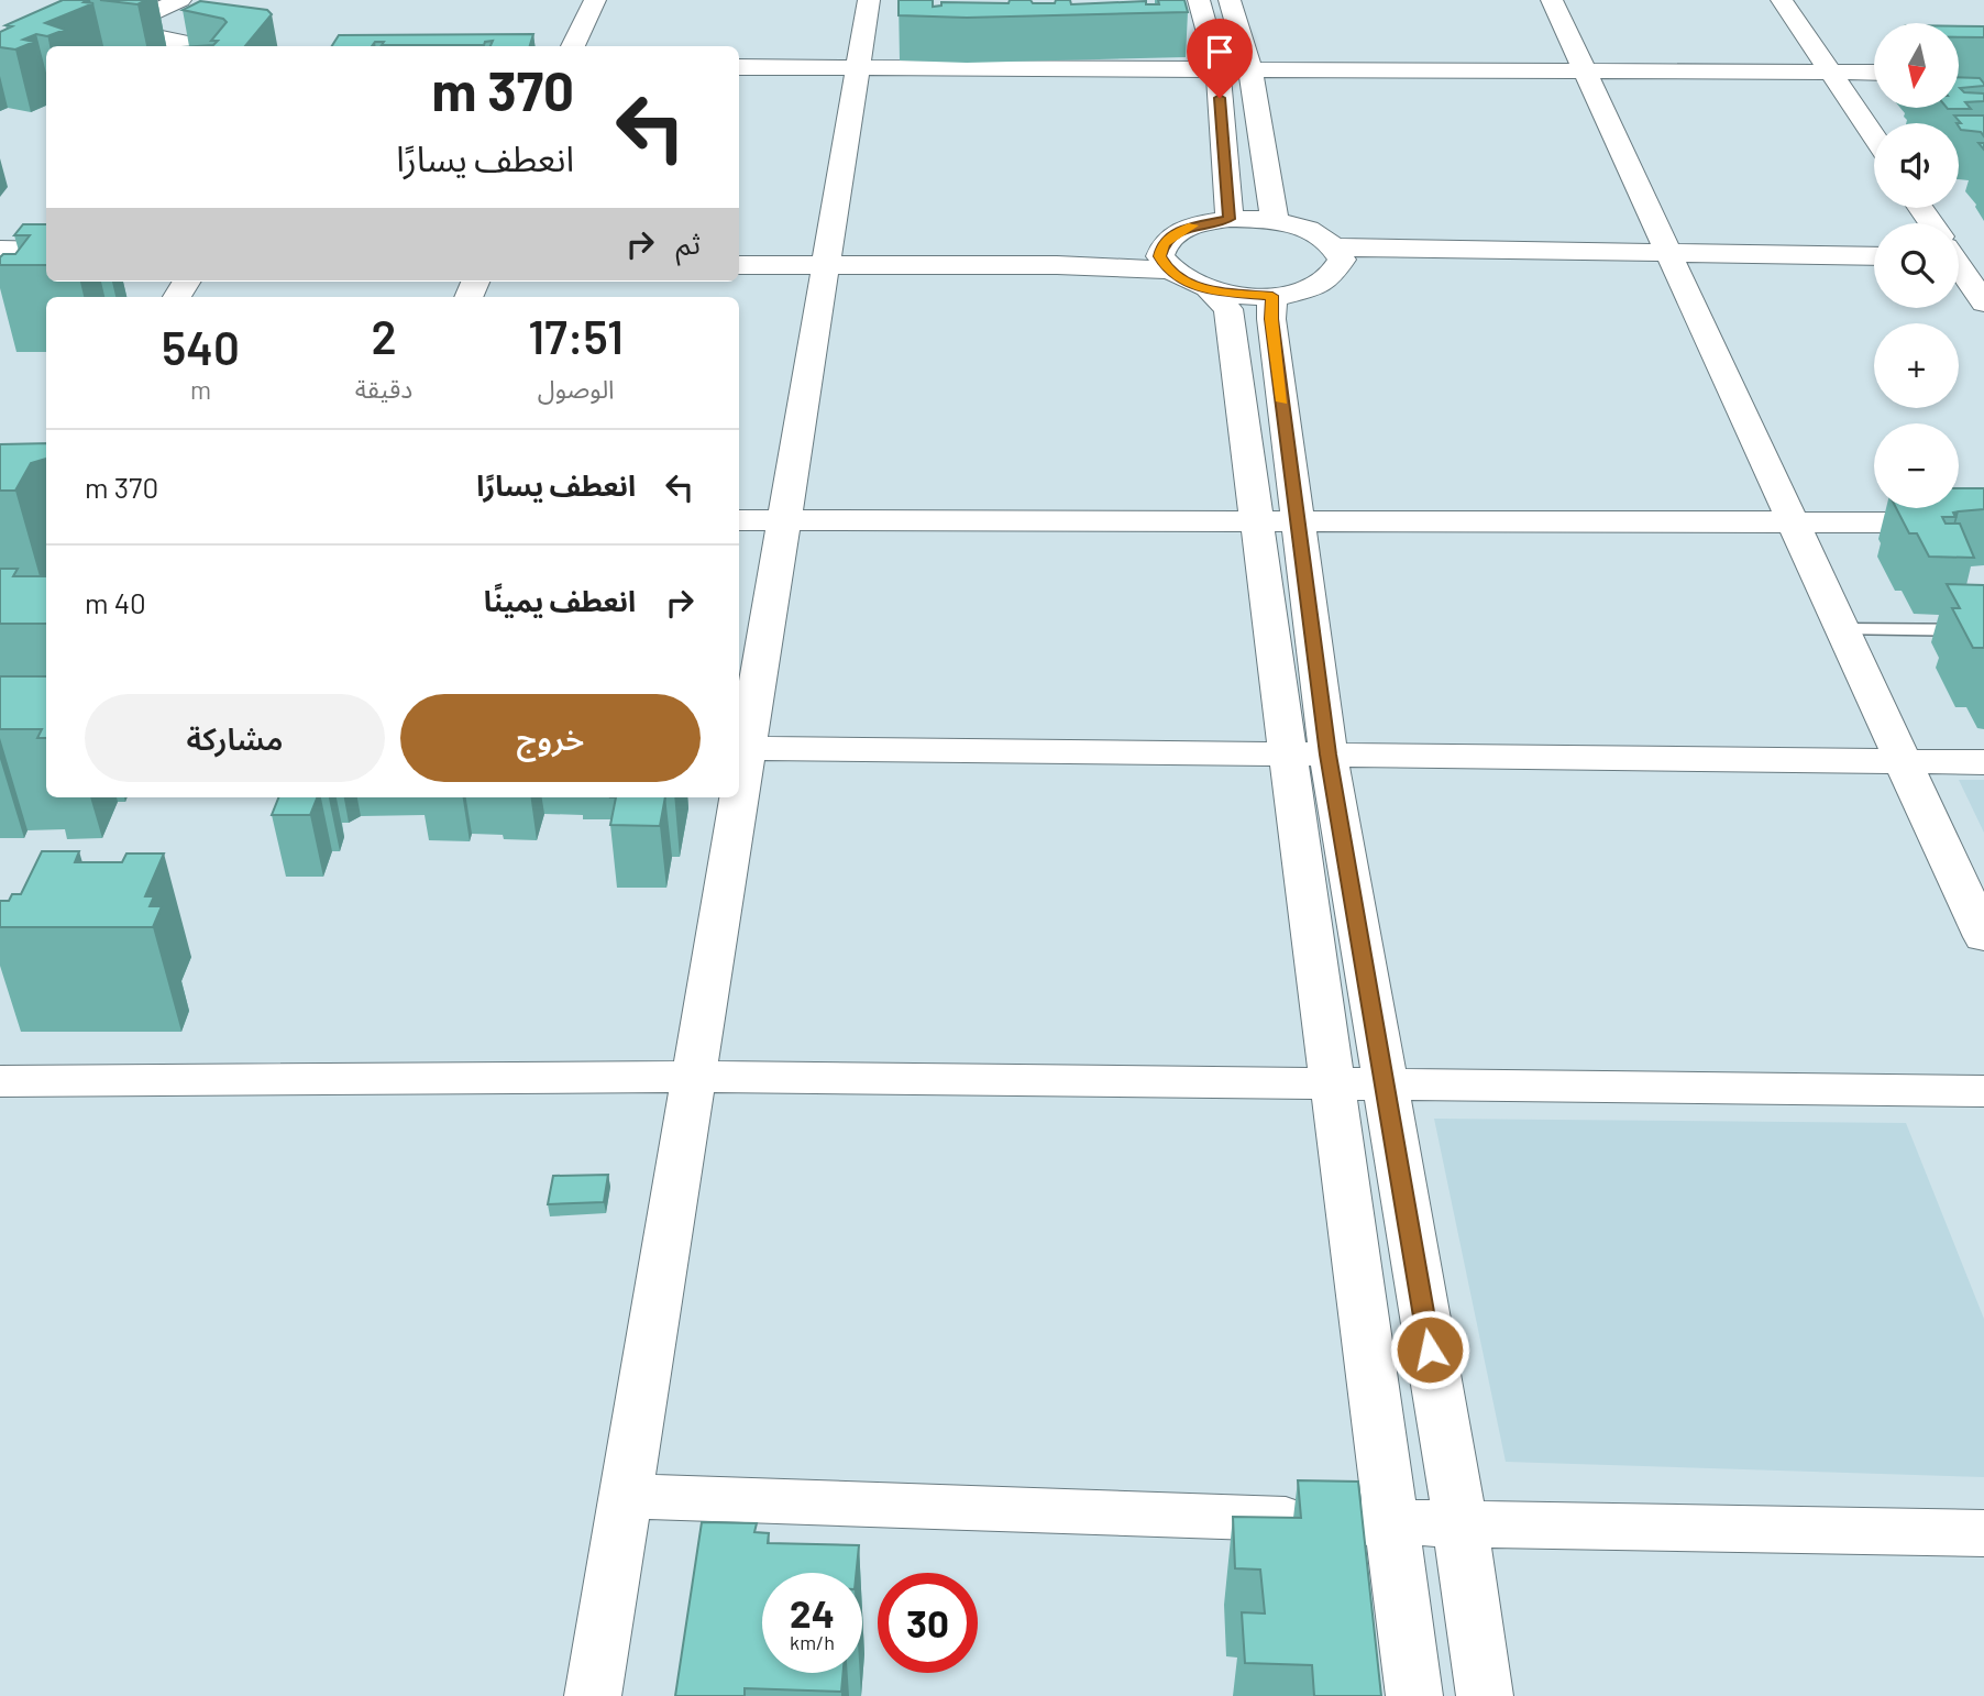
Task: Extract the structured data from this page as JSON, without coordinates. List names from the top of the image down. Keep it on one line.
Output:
{"north":"bottom","page":{"map_buttons":["+","−"],"turn":["370 m","انعطف يسارًا"],"then":"ثم","eta":["17:51","الوصول","2","دقيقة","540","m"],"list":[{"name":"انعطف يسارًا","value":"370 m"},{"name":"انعطف يمينًا","value":"40 m"}],"buttons":["خروج","مشاركة"],"speed":"24 km/h","limit":"30"}}
